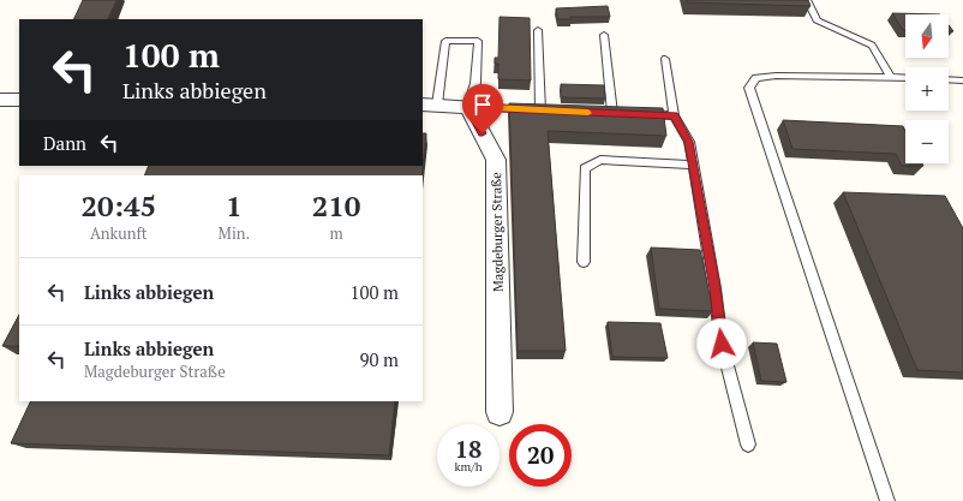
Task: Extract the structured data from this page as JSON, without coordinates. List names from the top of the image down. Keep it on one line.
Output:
{"streets":{"street":["Magdeburger Straße"]},"north":"bottom","page":{"map_buttons":["+","−"],"turn":["100 m","Links abbiegen"],"then":"Dann","eta":["20:45","Ankunft","1","Min.","210","m"],"list":[{"name":"Links abbiegen","value":"100 m"},{"name":"Links abbiegen","note":"Magdeburger Straße","value":"90 m"}],"speed":"18 km/h","limit":"20"}}
